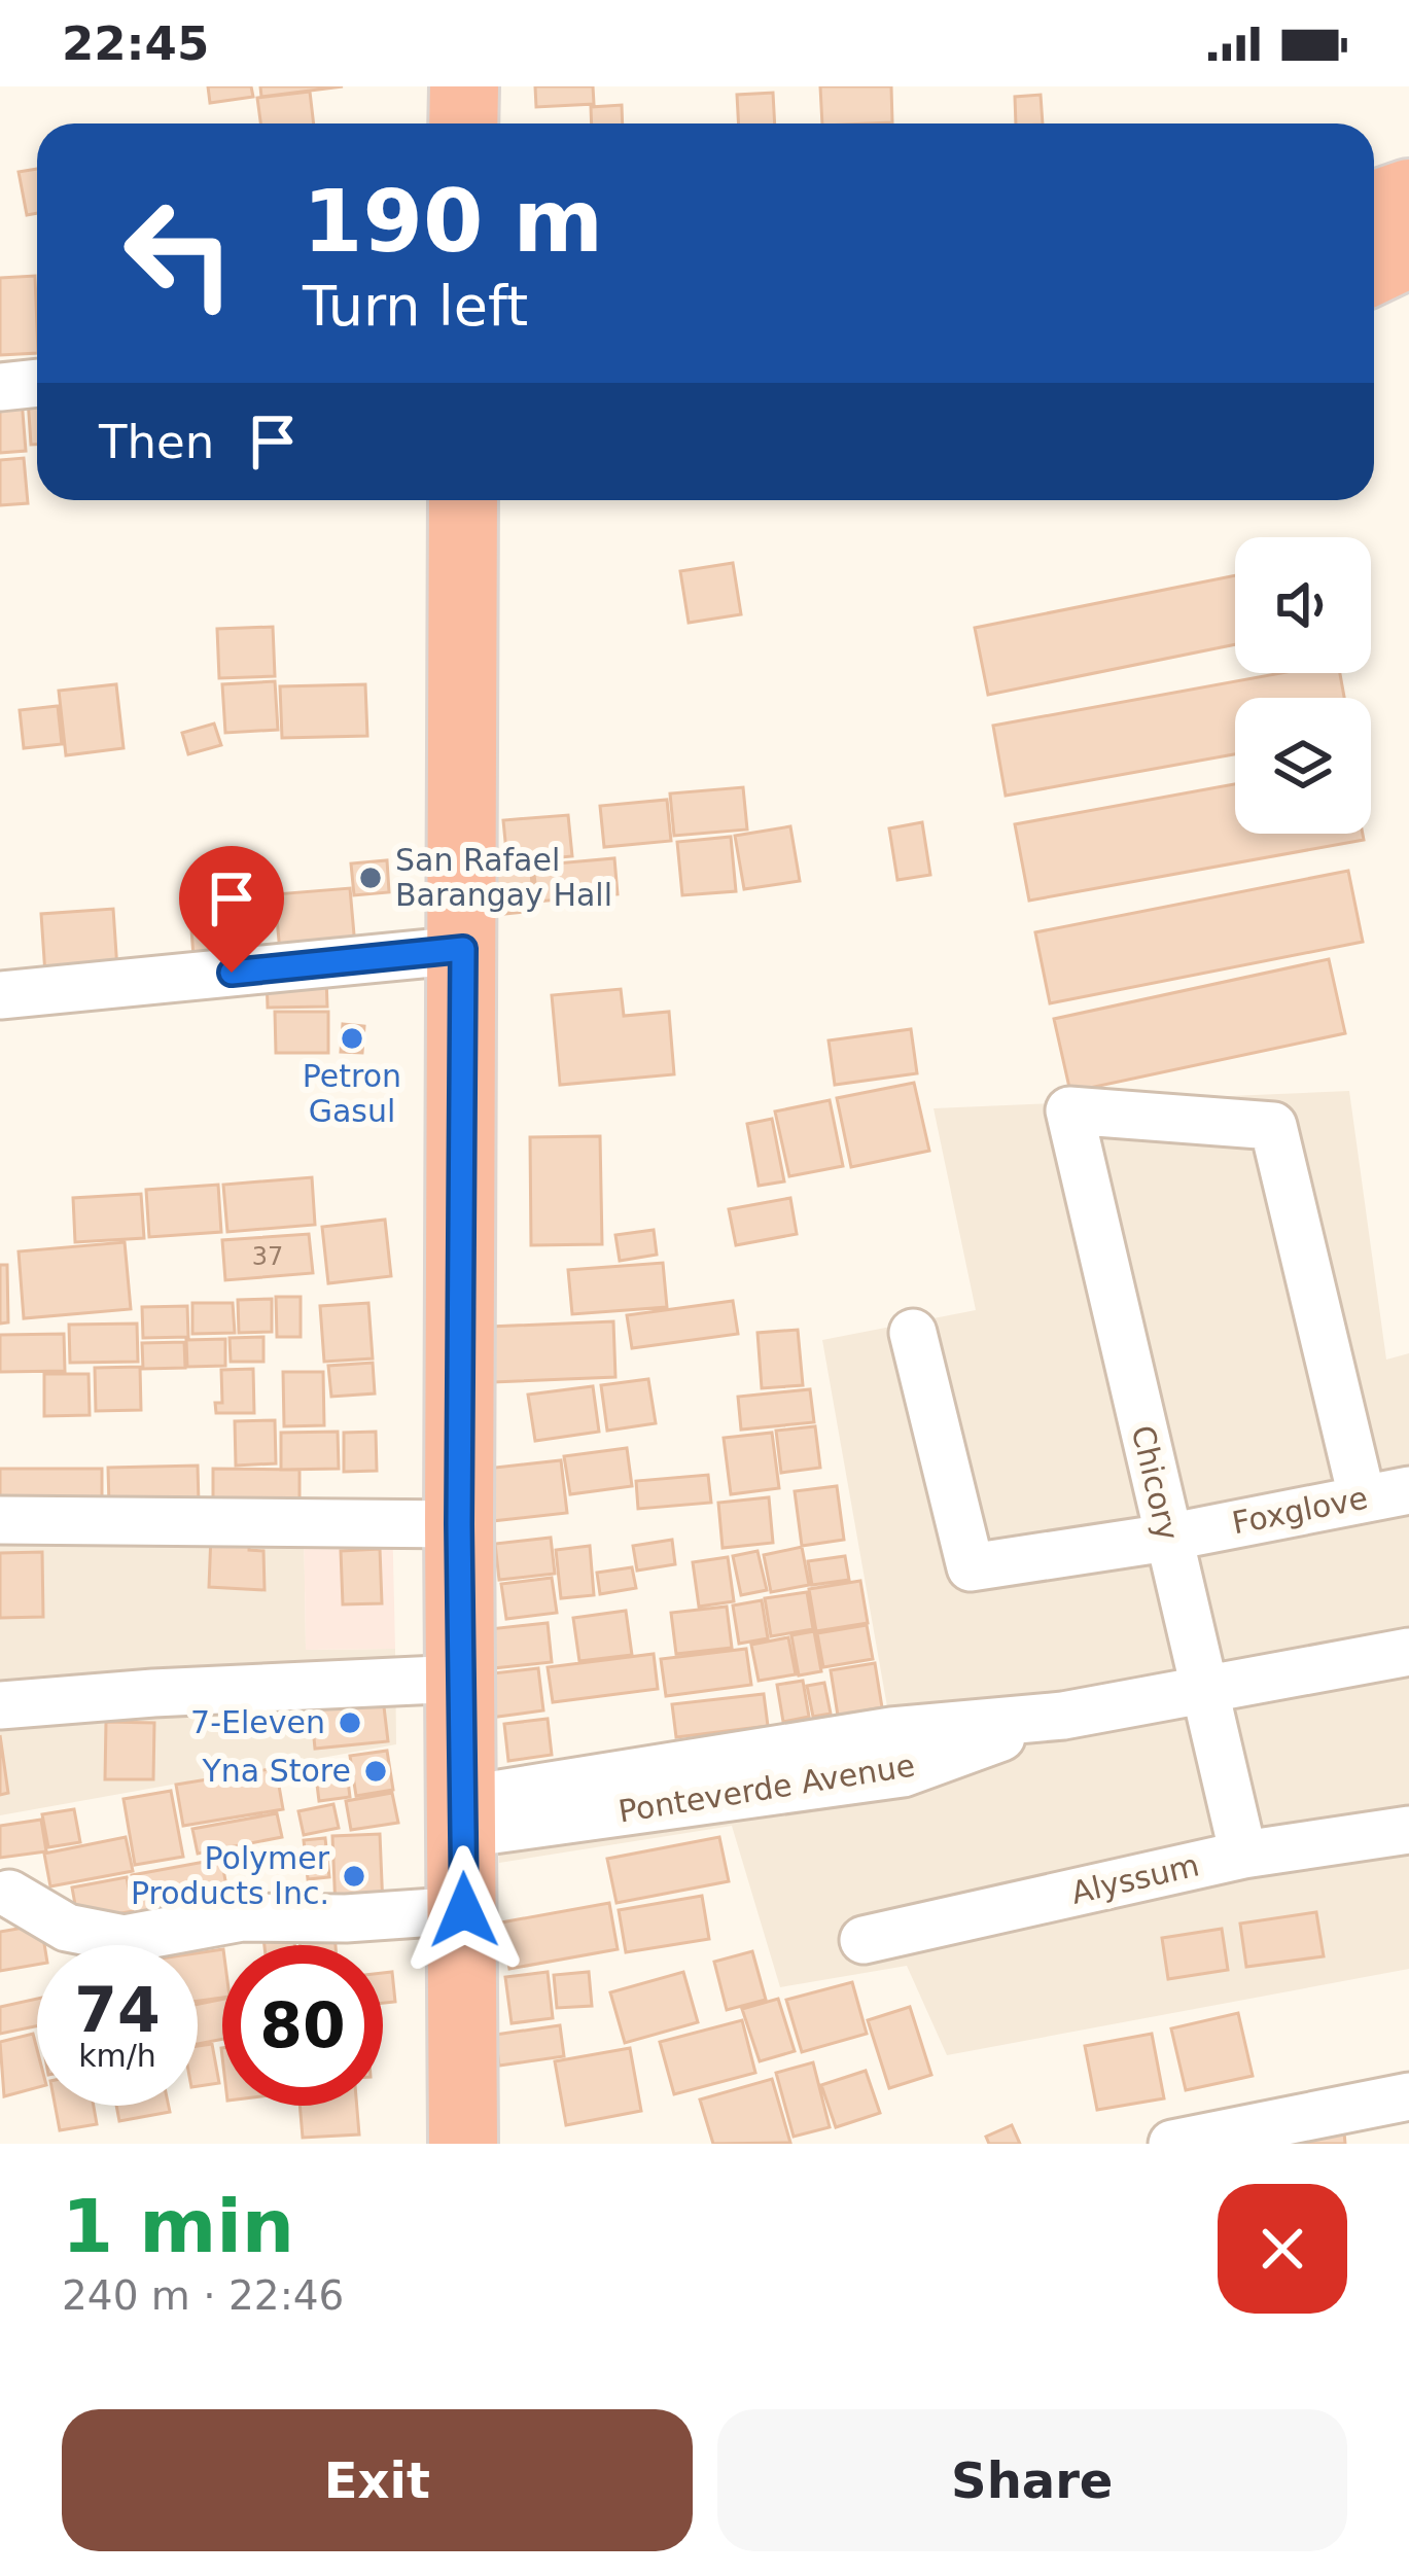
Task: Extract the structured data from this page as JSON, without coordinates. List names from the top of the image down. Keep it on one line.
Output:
{"streets":{"street":["Chicory","Foxglove","Ponteverde Avenue","Alyssum"]},"crossings":[["Chicory","Foxglove"],["Chicory","Ponteverde Avenue"],["Chicory","Alyssum"]],"places":["San Rafael Barangay Hall","Petron Gasul","7-Eleven","Yna Store","Polymer Products Inc."],"house_numbers":["37"],"page":{"status":"22:45","turn":["190 m","Turn left"],"then":"Then","speed":"74 km/h","limit":"80","heading":["1 min","240 m · 22:46"],"buttons":["Exit","Share"]}}
